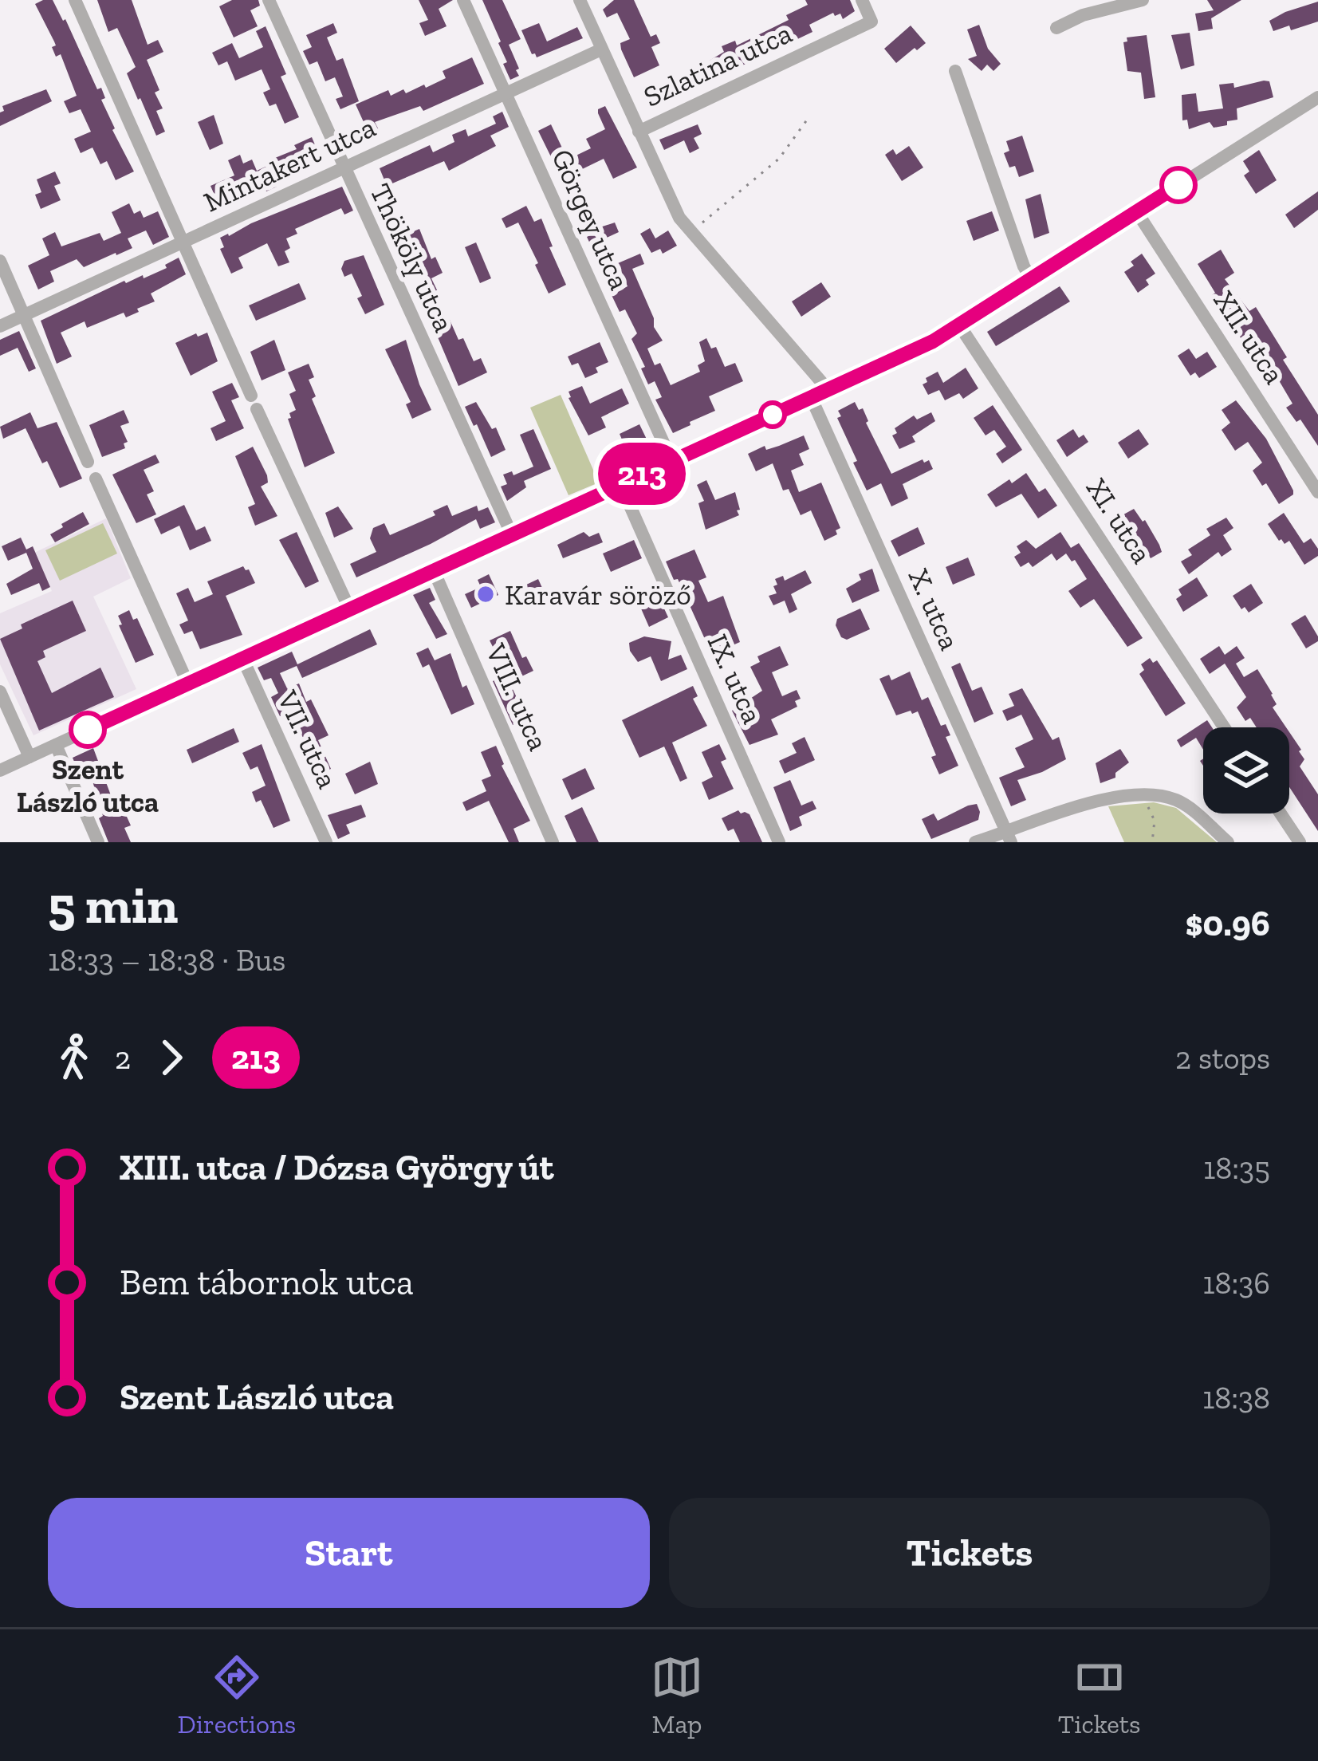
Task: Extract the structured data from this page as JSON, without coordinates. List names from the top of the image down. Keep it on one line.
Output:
{"streets":{"street":["Szlatina utca","Mintakert utca","Görgey utca","Thököly utca","XII. utca","XI. utca","X. utca","IX. utca","VIII. utca","VII. utca"]},"crossings":[["Mintakert utca","Görgey utca"],["Mintakert utca","Thököly utca"]],"places":["Karavár söröző","Szent László utca"],"lines":["bus line 213"],"page":{"on_map":"213","heading":["5 min","18:33 – 18:38 · Bus","$0.96"],"legs":["2","213","2 stops"],"list":[{"name":"XIII. utca / Dózsa György út","value":"18:35"},{"name":"Bem tábornok utca","value":"18:36"},{"name":"Szent László utca","value":"18:38"}],"buttons":["Start","Tickets"],"tabs":["Directions","Map","Tickets"]}}
